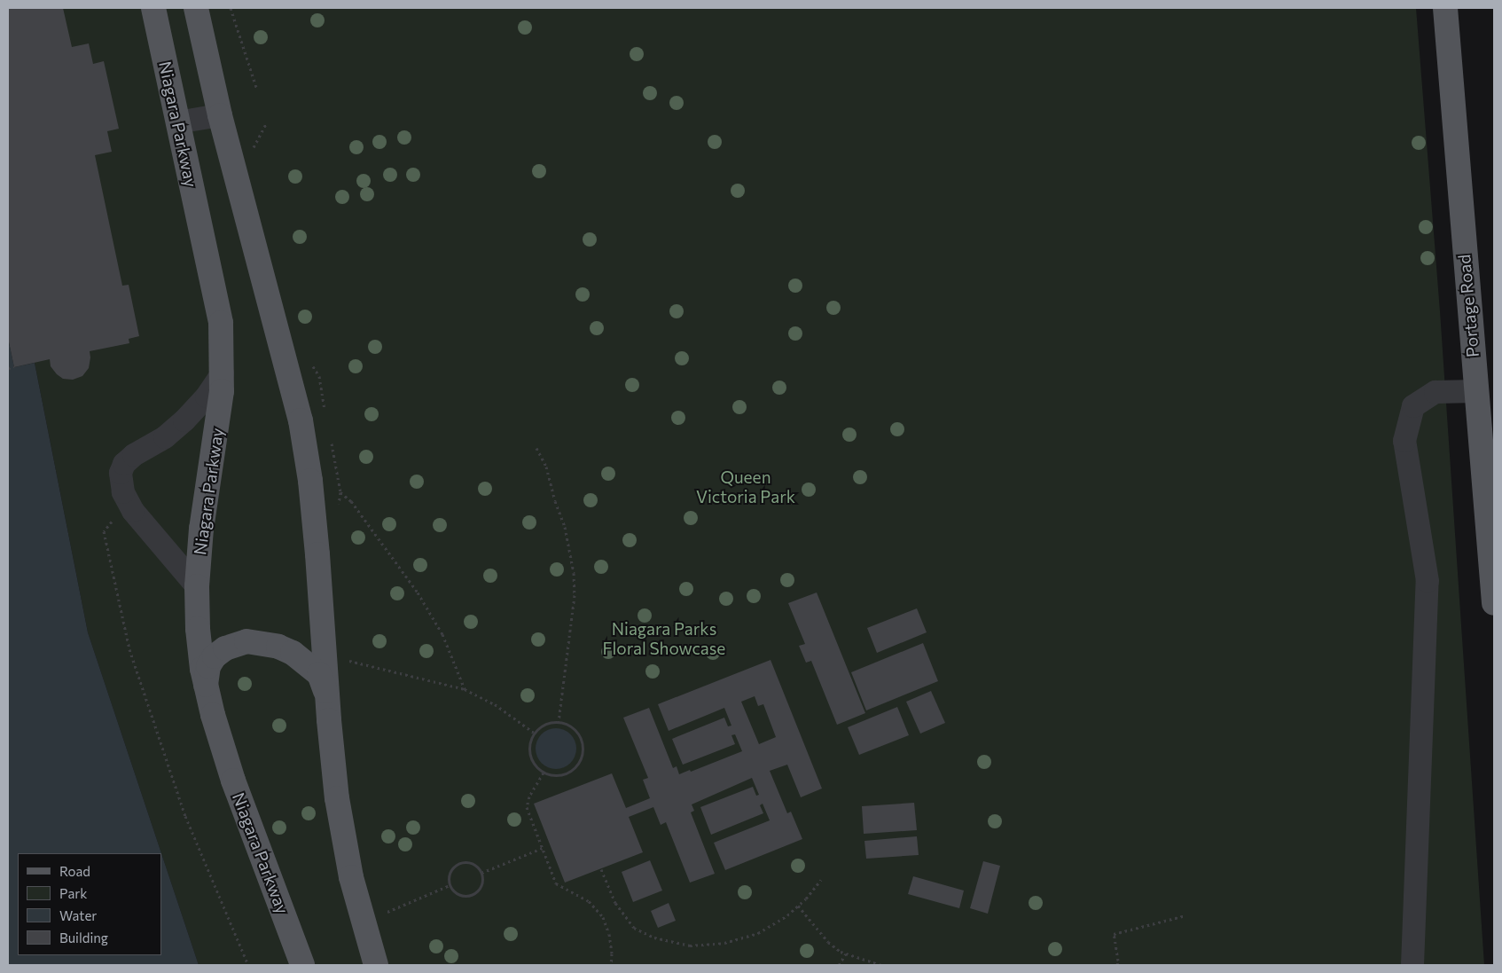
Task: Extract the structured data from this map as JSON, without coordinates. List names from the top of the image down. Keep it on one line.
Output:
{"streets":{"main road":["Niagara Parkway","Portage Road"]},"parks":["Queen Victoria Park","Niagara Parks Floral Showcase"],"legend":["Road","Park","Water","Building"]}
